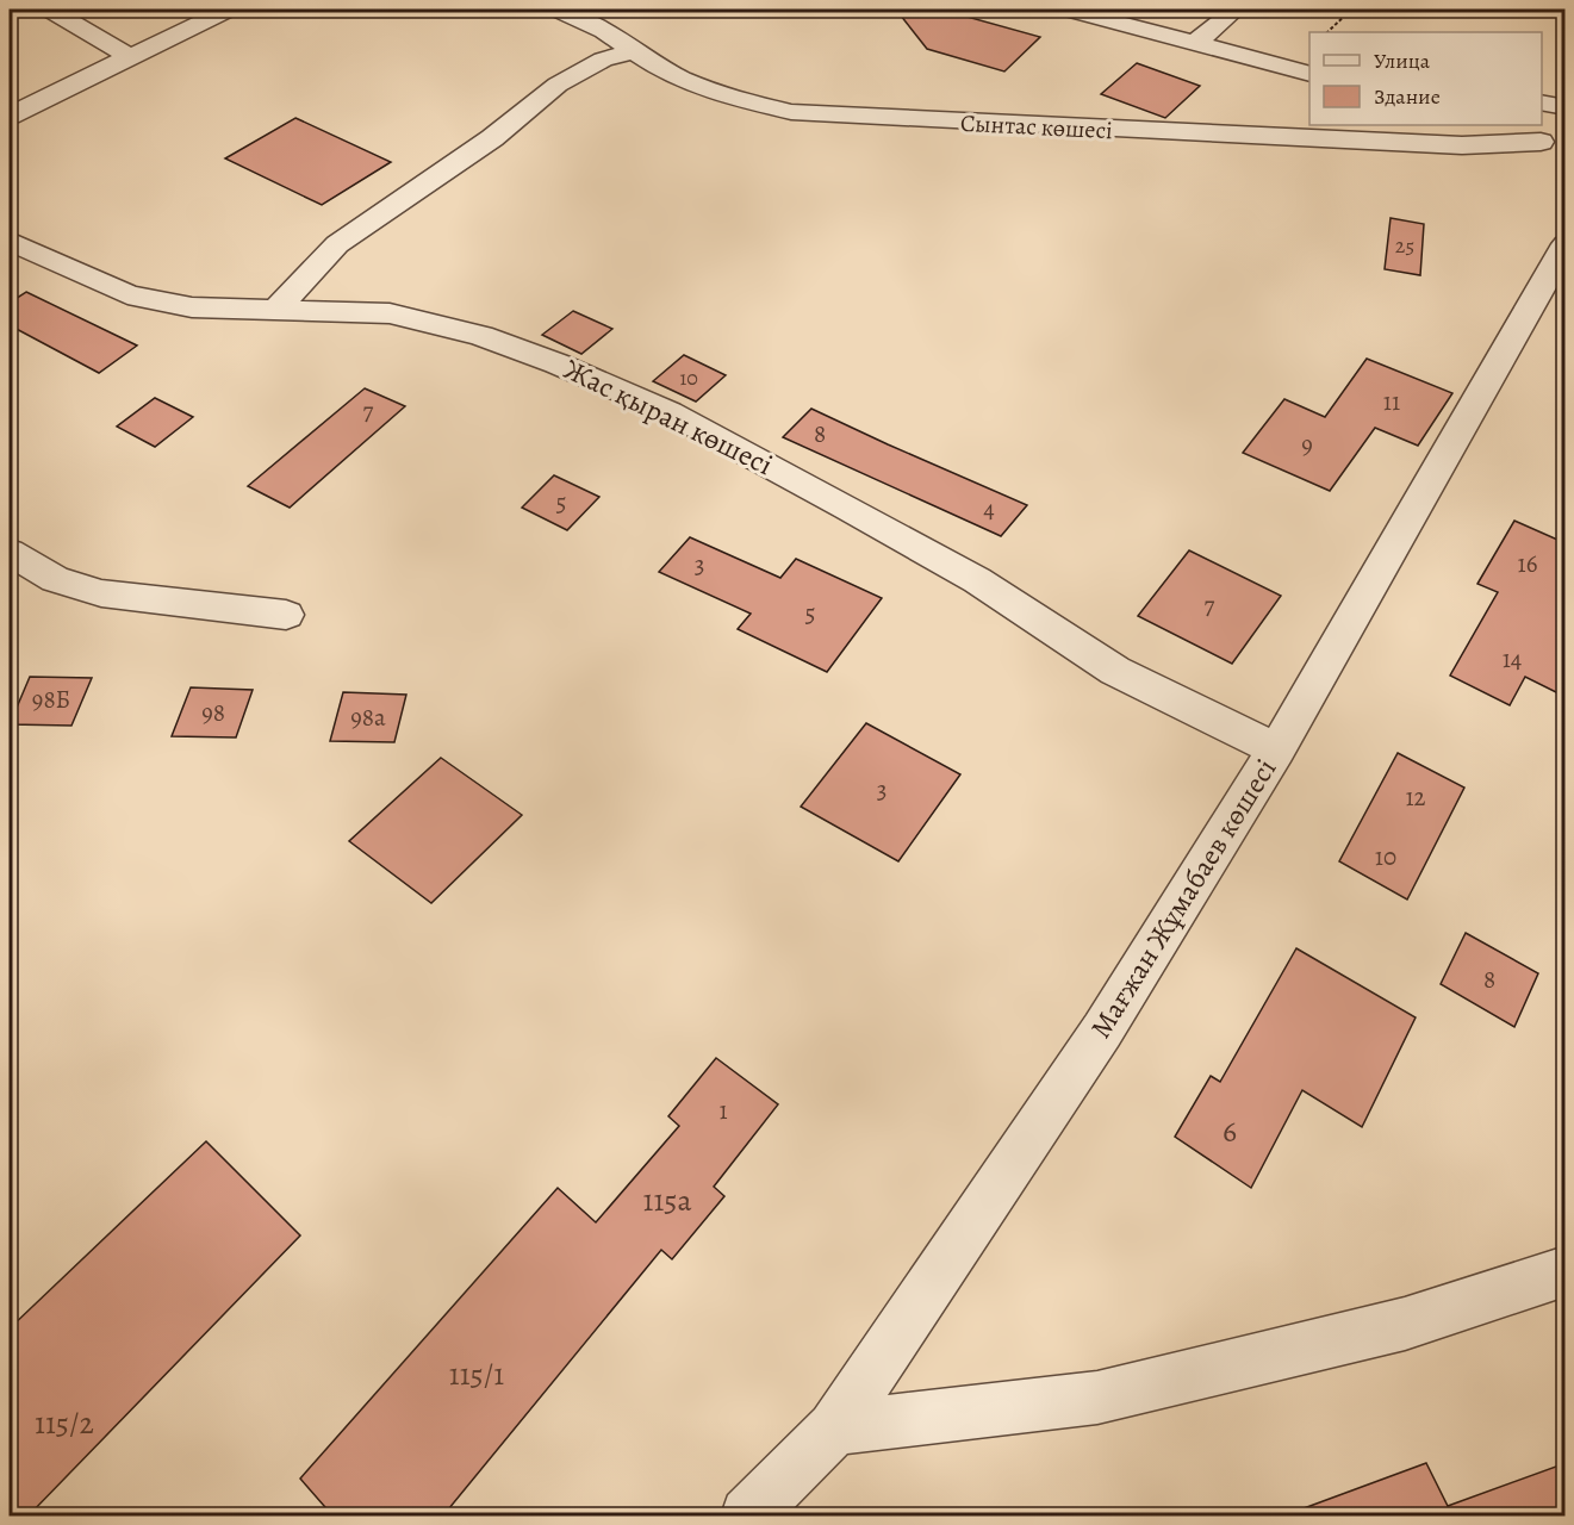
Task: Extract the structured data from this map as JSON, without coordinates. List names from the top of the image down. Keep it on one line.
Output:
{"streets":{"street":["Сынтас көшесі","Жас қыран көшесі","Мағжан Жұмабаев көшесі"]},"crossings":[["Жас қыран көшесі","Мағжан Жұмабаев көшесі"]],"house_numbers":["25","10","11","7","8","9","5","4","16","3","7","5","14","98Б","98","98а","3","12","10","8","1","6","115а","115/1","115/2"],"legend":["Улица","Здание"]}
